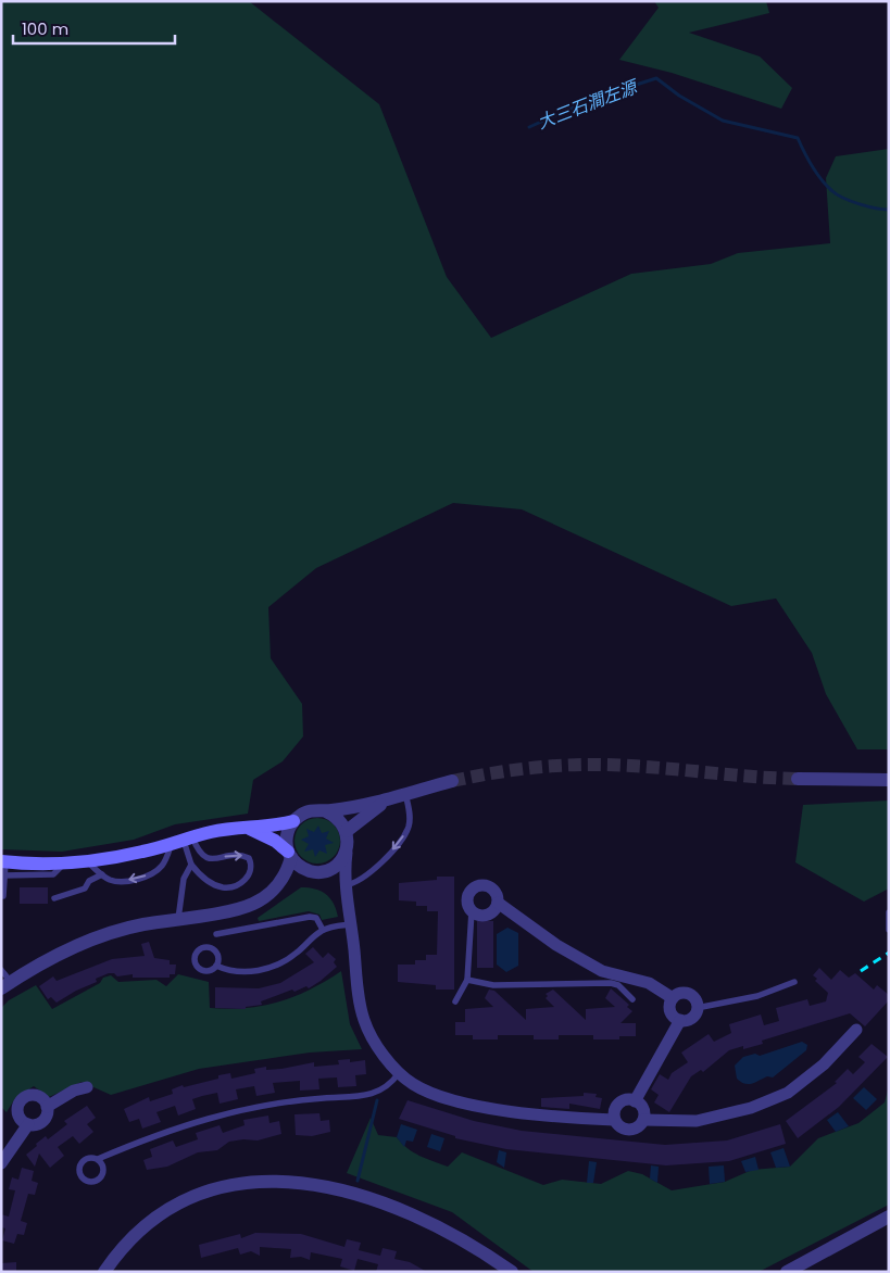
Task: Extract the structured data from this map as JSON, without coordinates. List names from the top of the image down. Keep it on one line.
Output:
{"water":["大三石澗左源"],"scale_bar":"100 m"}
